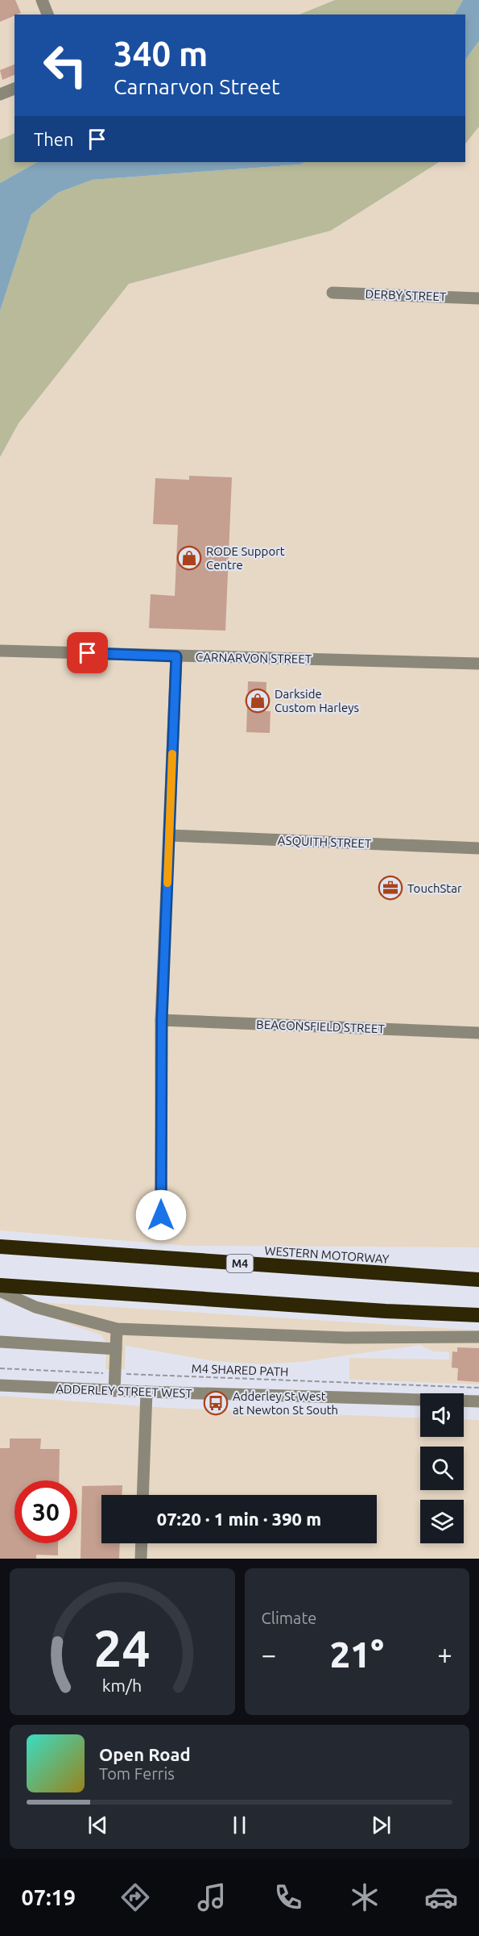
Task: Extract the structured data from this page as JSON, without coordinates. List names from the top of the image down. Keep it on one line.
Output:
{"streets":{"highway":["WESTERN MOTORWAY","M4"],"street":["DERBY STREET","CARNARVON STREET","ASQUITH STREET","BEACONSFIELD STREET","ADDERLEY STREET WEST"],"path":["M4 SHARED PATH"]},"places":{"shop":["RODE Support Centre","Darkside Custom Harleys"],"office":["TouchStar"],"bus stop":["Adderley St West at Newton St South"]},"page":{"turn":["340 m","Carnarvon Street"],"then":"Then","limit":"30","trip":"07:20 · 1 min · 390 m","tile":"Climate","heat":["−","21°","+"],"song":["Open Road","Tom Ferris"],"tabs":"07:19","gauge":["24","km/h"]}}
